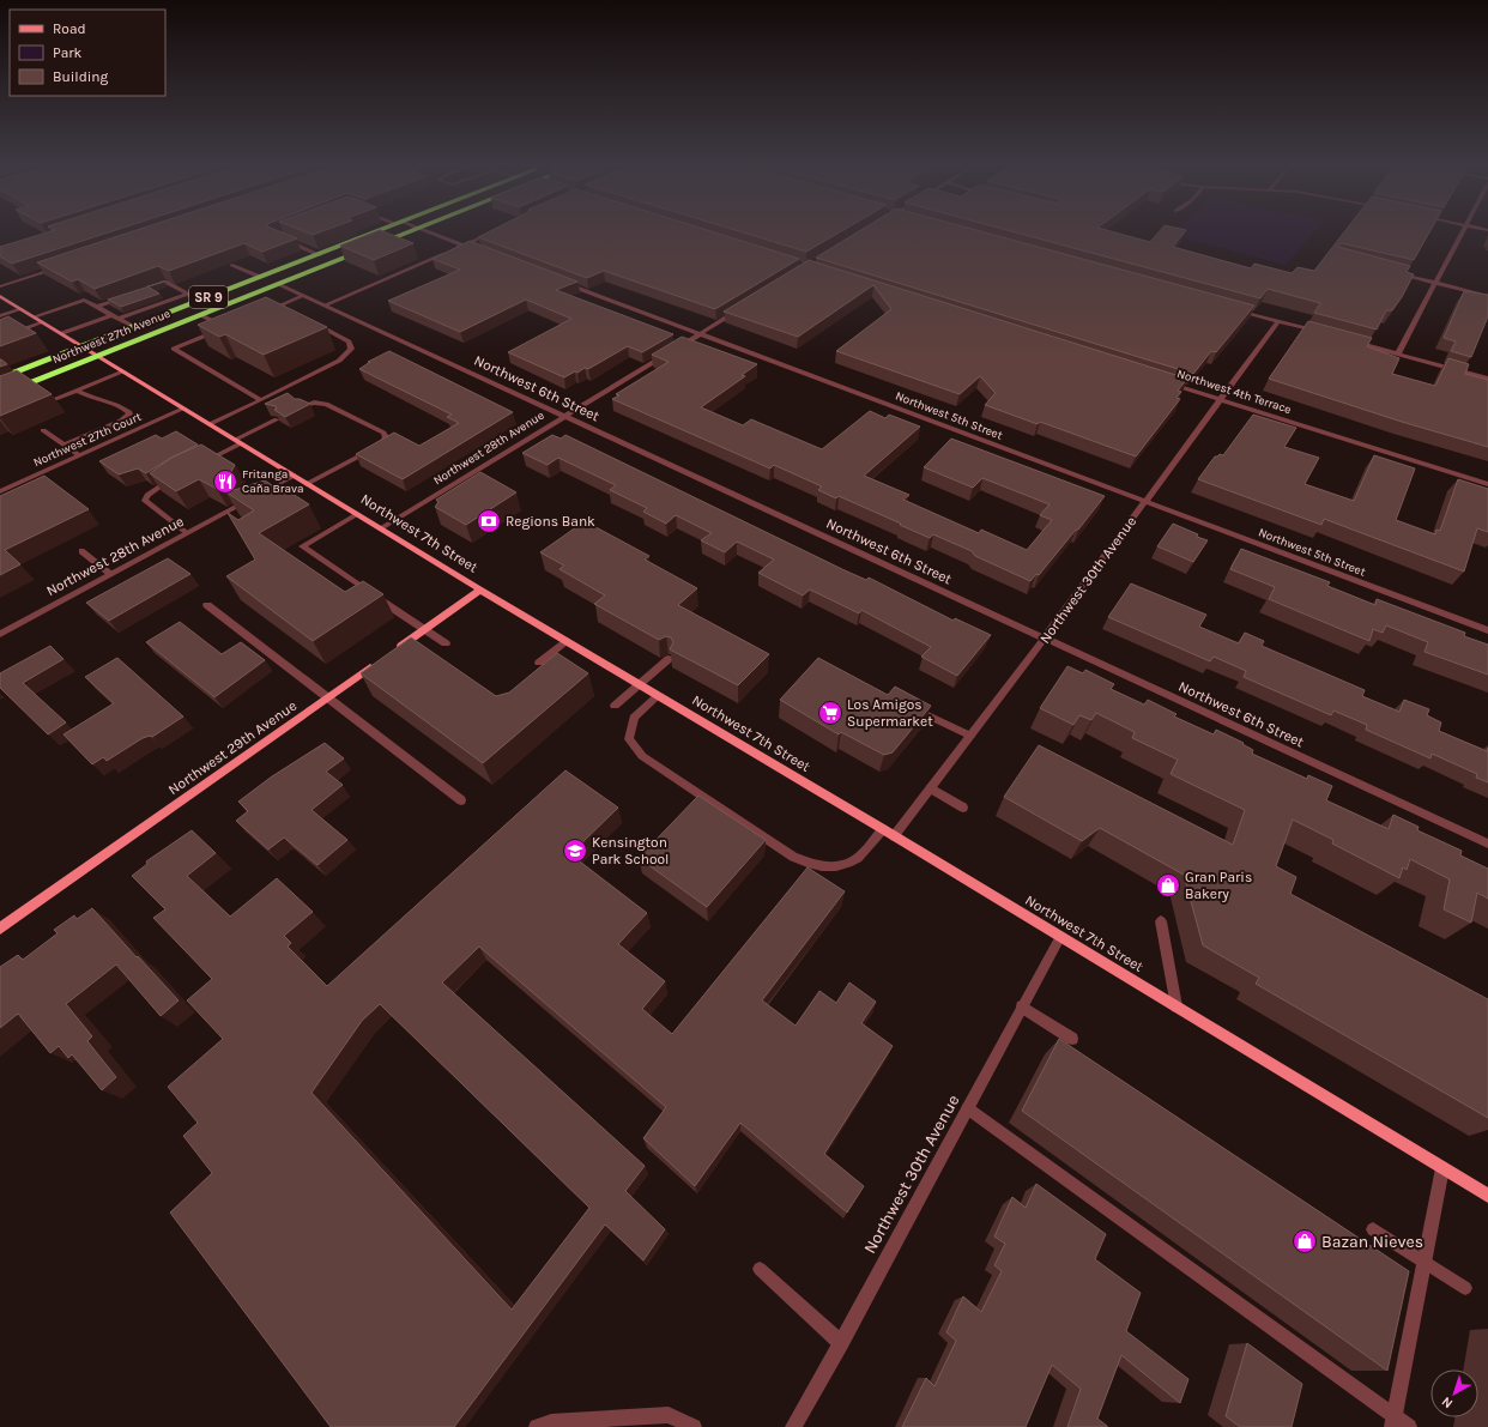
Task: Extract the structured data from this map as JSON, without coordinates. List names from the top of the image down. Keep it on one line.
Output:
{"streets":{"highway":["SR 9","Northwest 27th Avenue"],"main road":["Northwest 7th Street","Northwest 29th Avenue"],"street":["Northwest 6th Street","Northwest 4th Terrace","Northwest 5th Street","Northwest 27th Court","Northwest 28th Avenue","Northwest 30th Avenue"]},"crossings":[["Northwest 27th Avenue","Northwest 6th Street"],["Northwest 27th Avenue","Northwest 7th Street"],["Northwest 6th Street","Northwest 28th Avenue"],["Northwest 6th Street","Northwest 30th Avenue"],["Northwest 4th Terrace","Northwest 30th Avenue"],["Northwest 5th Street","Northwest 30th Avenue"],["Northwest 27th Court","Northwest 7th Street"],["Northwest 28th Avenue","Northwest 7th Street"],["Northwest 7th Street","Northwest 30th Avenue"]],"places":{"restaurant":["Fritanga Caña Brava"],"bank":["Regions Bank"],"supermarket":["Los Amigos Supermarket"],"school or university":["Kensington Park School"],"shop":["Gran Paris Bakery","Bazan Nieves"]},"legend":["Road","Park","Building"],"north":"bottom left"}
